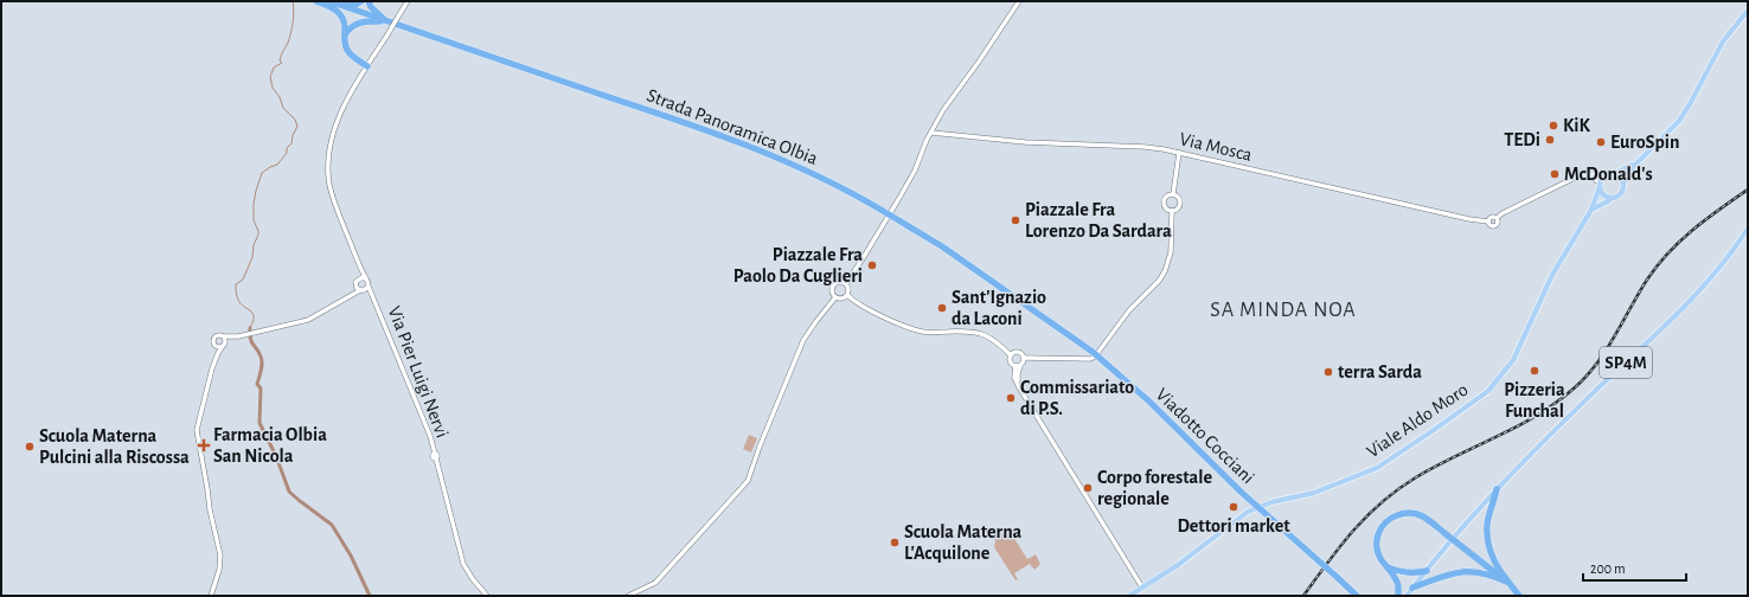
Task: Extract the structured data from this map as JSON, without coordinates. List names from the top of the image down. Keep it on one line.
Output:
{"streets":{"highway":["Strada Panoramica Olbia","Viadotto Cocciani"],"main road":["SP4M","Viale Aldo Moro"],"street":["Via Mosca","Via Pier Luigi Nervi"]},"crossings":[["Strada Panoramica Olbia","Viadotto Cocciani"]],"districts":["SA MINDA NOA"],"places":{"other":["KiK","TEDi","EuroSpin","McDonald's","Piazzale Fra Lorenzo Da Sardara","Piazzale Fra Paolo Da Cuglieri","Sant'Ignazio da Laconi","Pizzeria Funchal","terra Sarda","Commissariato di P.S.","Scuola Materna Pulcini alla Riscossa","Corpo forestale regionale","Dettori market","Scuola Materna L'Acquilone"],"health":["Farmacia Olbia San Nicola"]},"scale_bar":"200 m"}
